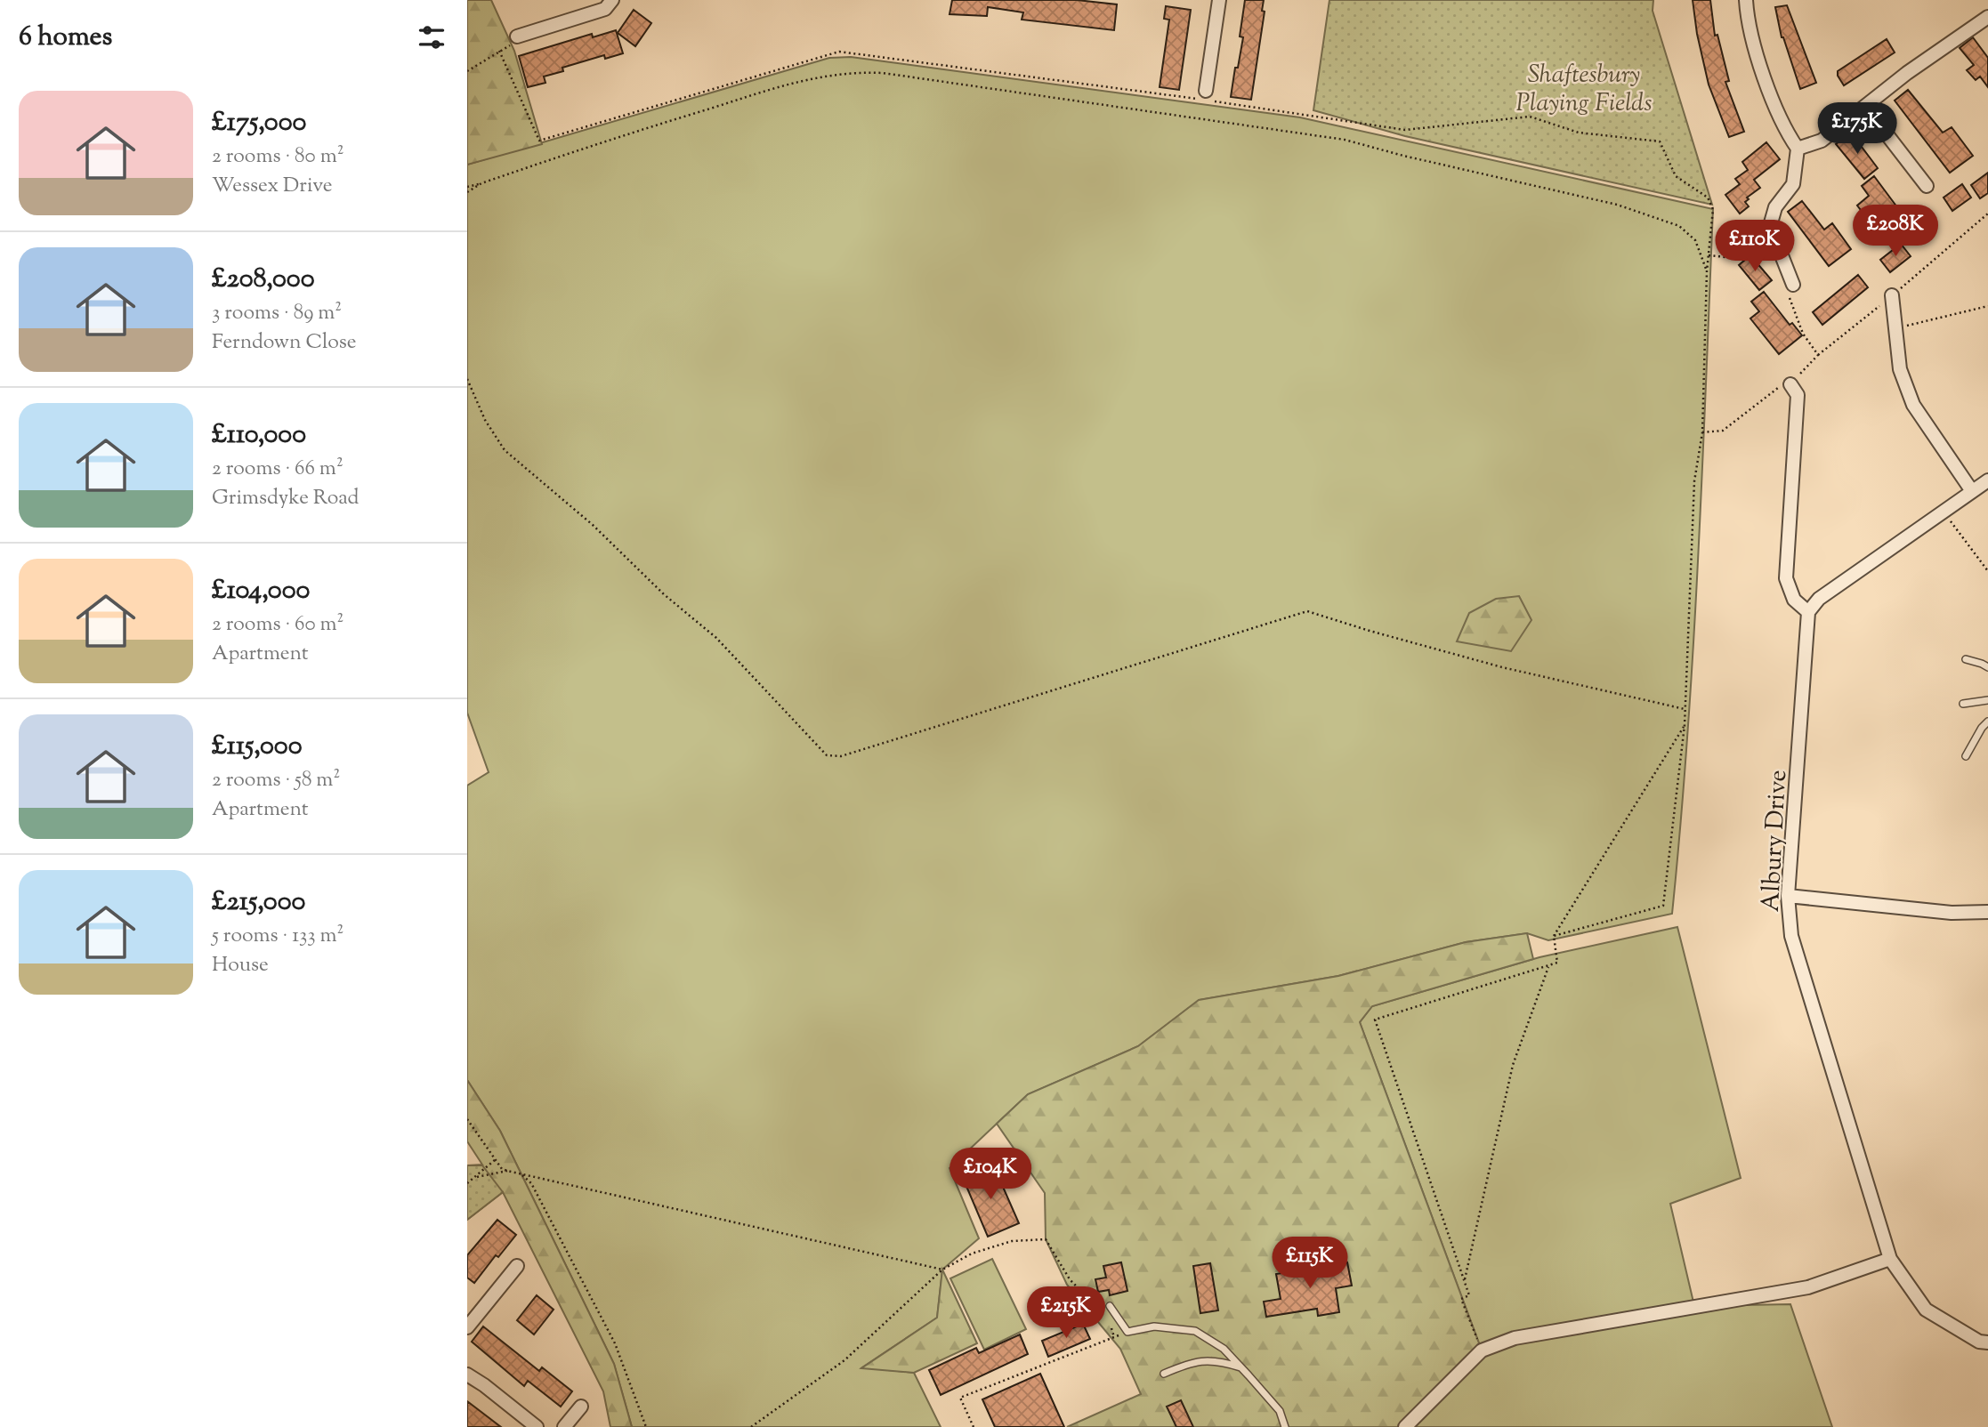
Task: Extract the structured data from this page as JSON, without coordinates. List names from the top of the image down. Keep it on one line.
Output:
{"streets":{"street":["Albury Drive"]},"parks":["Shaftesbury Playing Fields"],"page":{"heading":"6 homes","list":[{"name":"£175,000","note":"2 rooms · 80 m² · Wessex Drive"},{"name":"£208,000","note":"3 rooms · 89 m² · Ferndown Close"},{"name":"£110,000","note":"2 rooms · 66 m² · Grimsdyke Road"},{"name":"£104,000","note":"2 rooms · 60 m² · Apartment"},{"name":"£115,000","note":"2 rooms · 58 m² · Apartment"},{"name":"£215,000","note":"5 rooms · 133 m² · House"}],"price":["£175K","£208K","£110K","£104K","£115K","£215K"]}}
